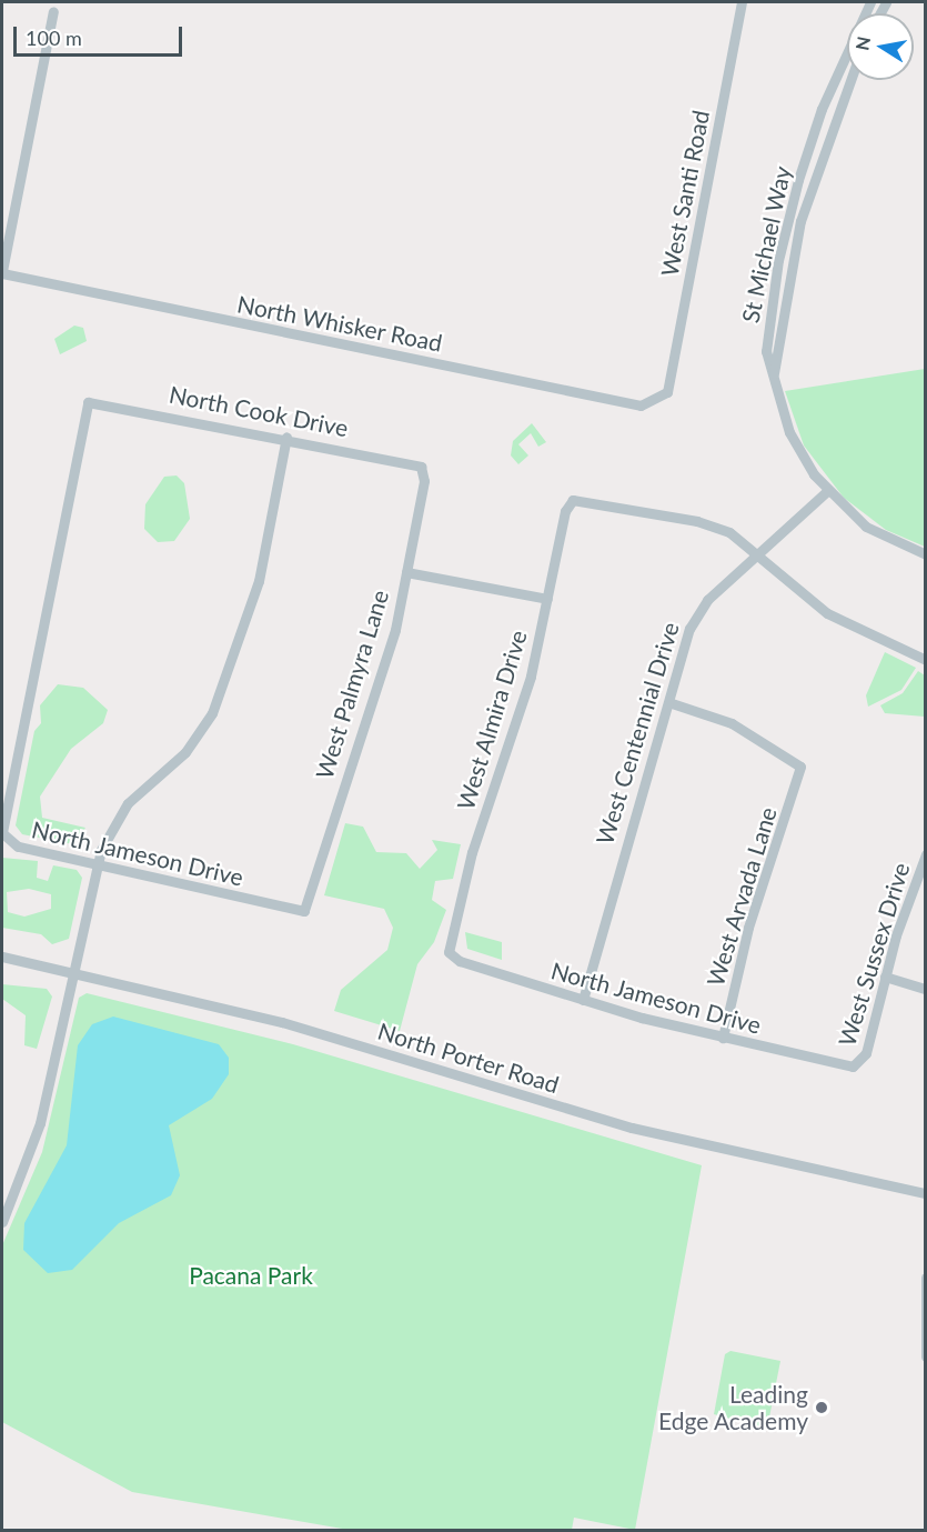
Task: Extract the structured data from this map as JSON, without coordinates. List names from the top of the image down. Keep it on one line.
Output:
{"streets":{"street":["West Santi Road","St Michael Way","North Whisker Road","North Cook Drive","West Palmyra Lane","West Almira Drive","West Centennial Drive","North Jameson Drive","West Arvada Lane","West Sussex Drive","North Porter Road"]},"crossings":[["West Santi Road","North Whisker Road"],["North Cook Drive","West Palmyra Lane"],["North Cook Drive","North Jameson Drive"],["West Palmyra Lane","North Jameson Drive"],["West Almira Drive","West Centennial Drive"],["West Almira Drive","North Jameson Drive"],["West Centennial Drive","North Jameson Drive"],["West Centennial Drive","West Arvada Lane"],["North Jameson Drive","West Arvada Lane"],["North Jameson Drive","West Sussex Drive"]],"parks":["Pacana Park"],"places":["Leading Edge Academy"],"scale_bar":"100 m","north":"left"}
